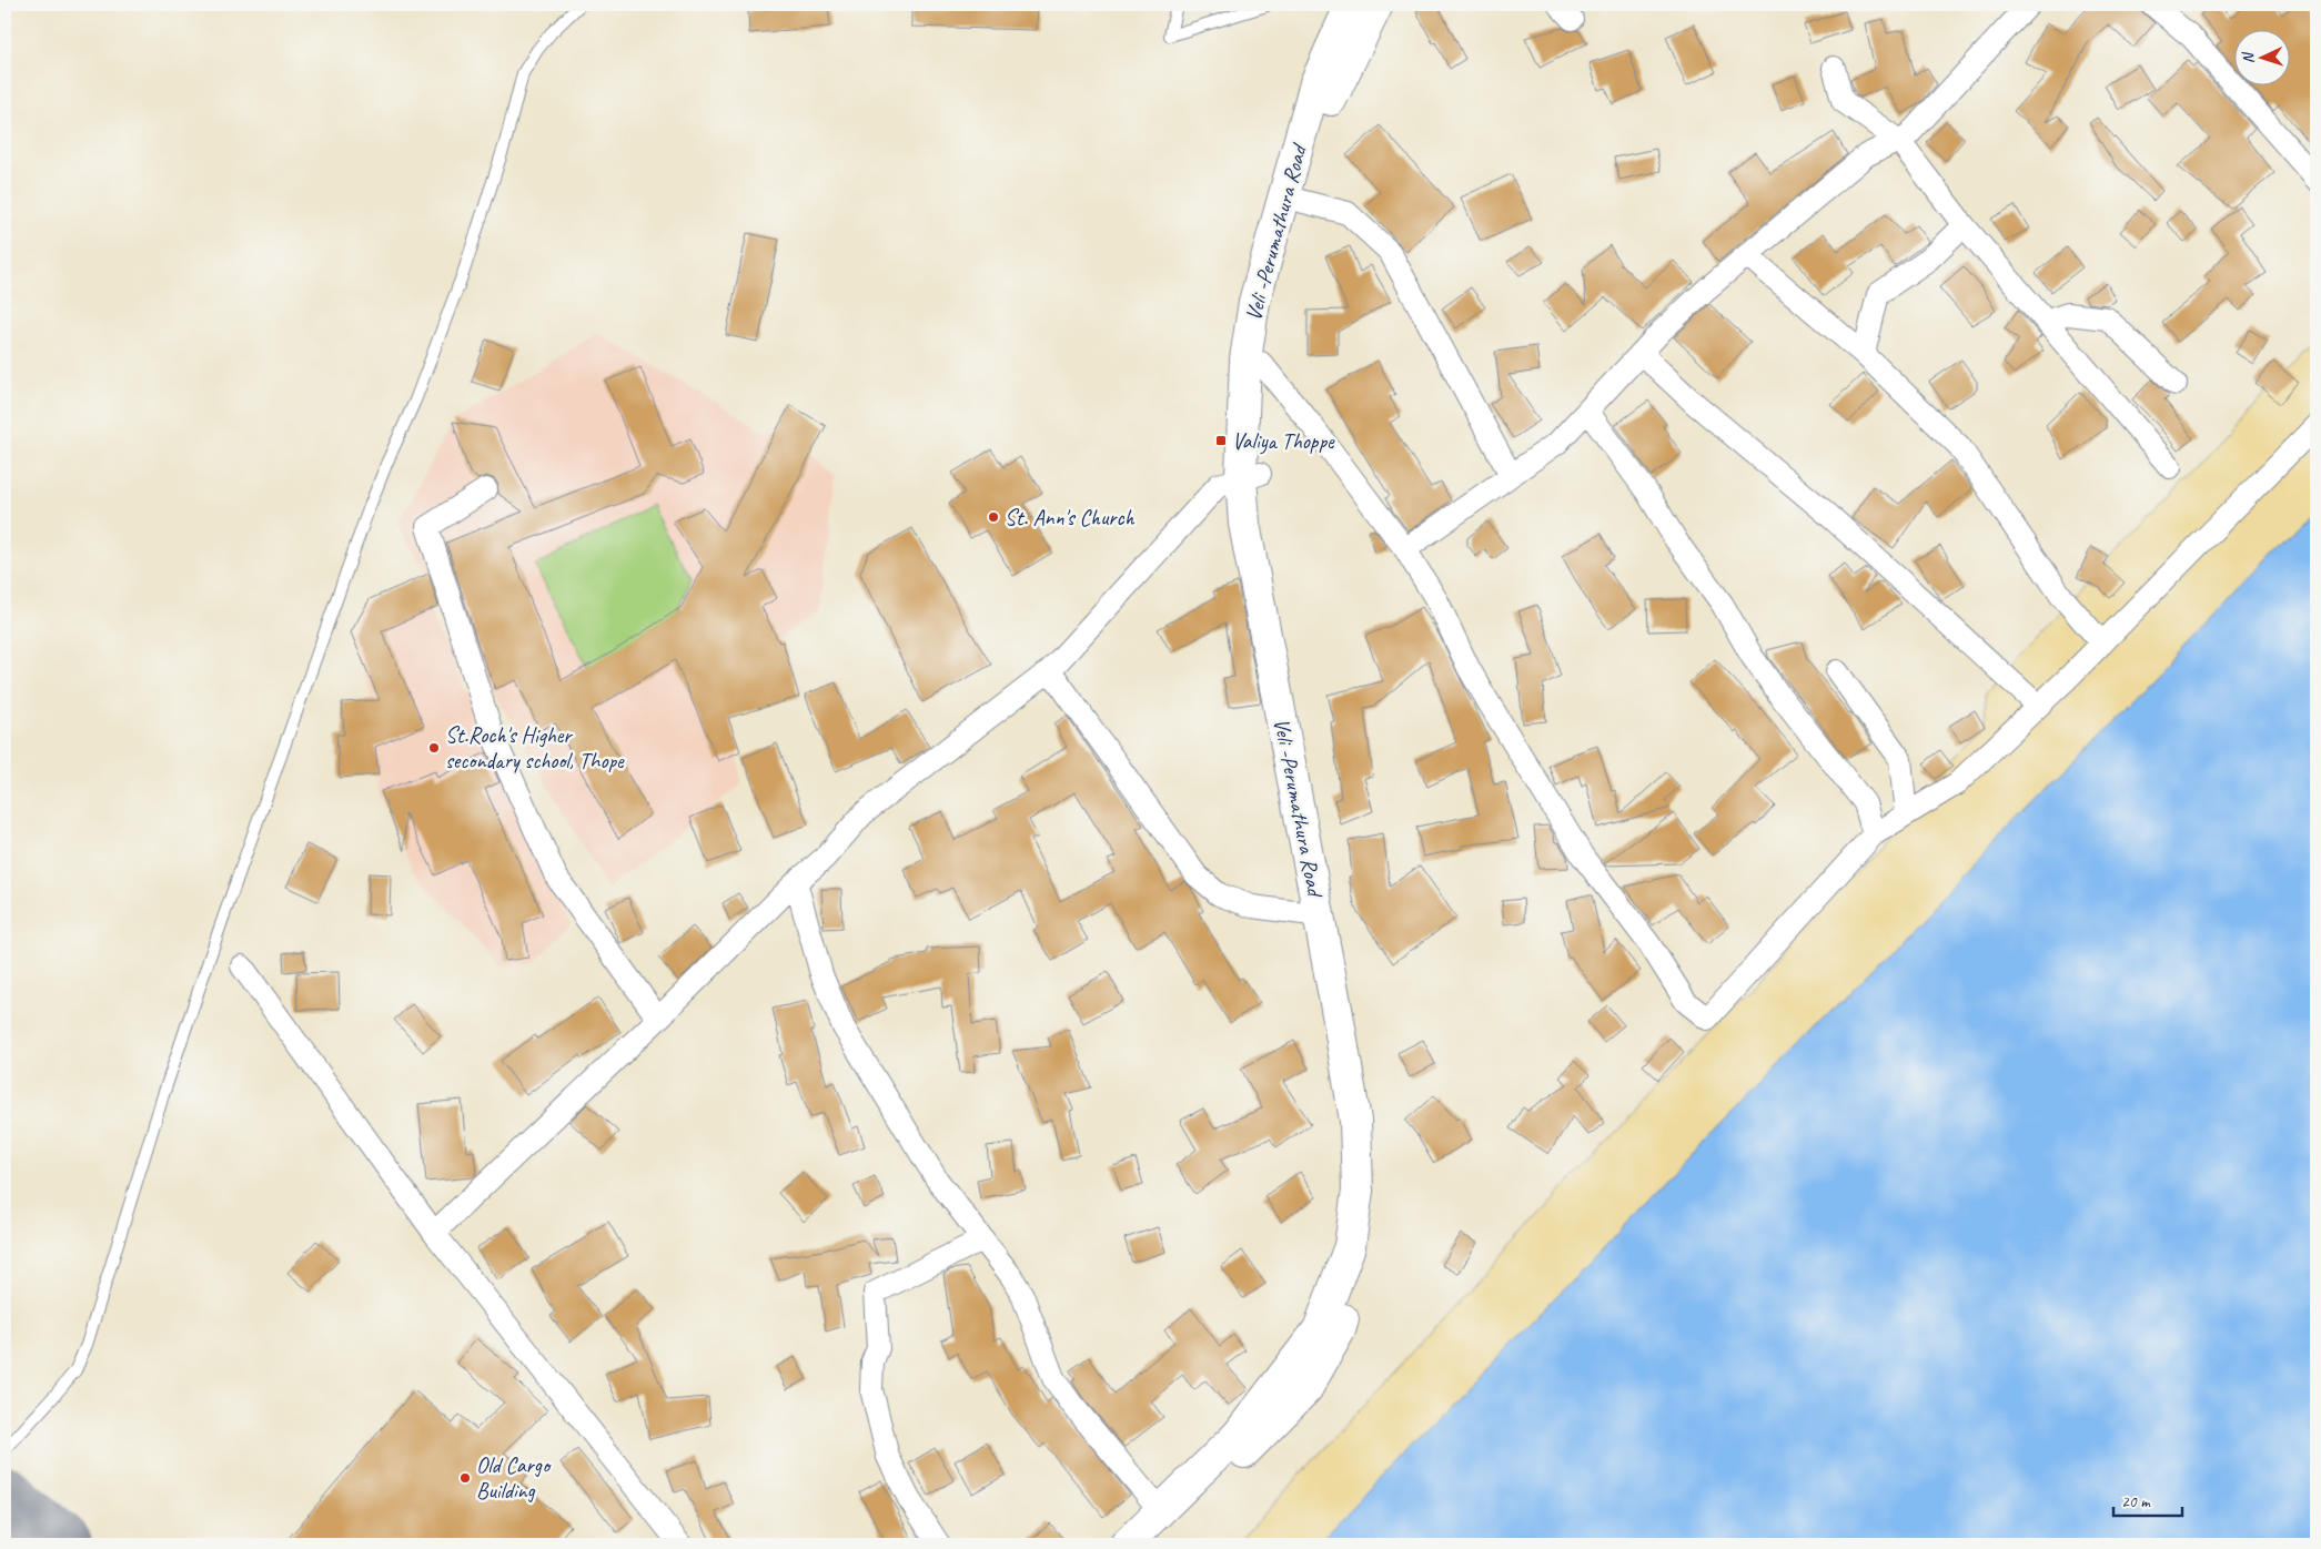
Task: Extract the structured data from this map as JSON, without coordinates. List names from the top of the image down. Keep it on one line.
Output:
{"streets":{"main road":["Veli -Perumathura Road"]},"places":{"transit":["Valiya Thoppe"],"other":["St. Ann's Church","St.Roch's Higher secondary school, Thope","Old Cargo Building"]},"scale_bar":"20 m","north":"left"}
